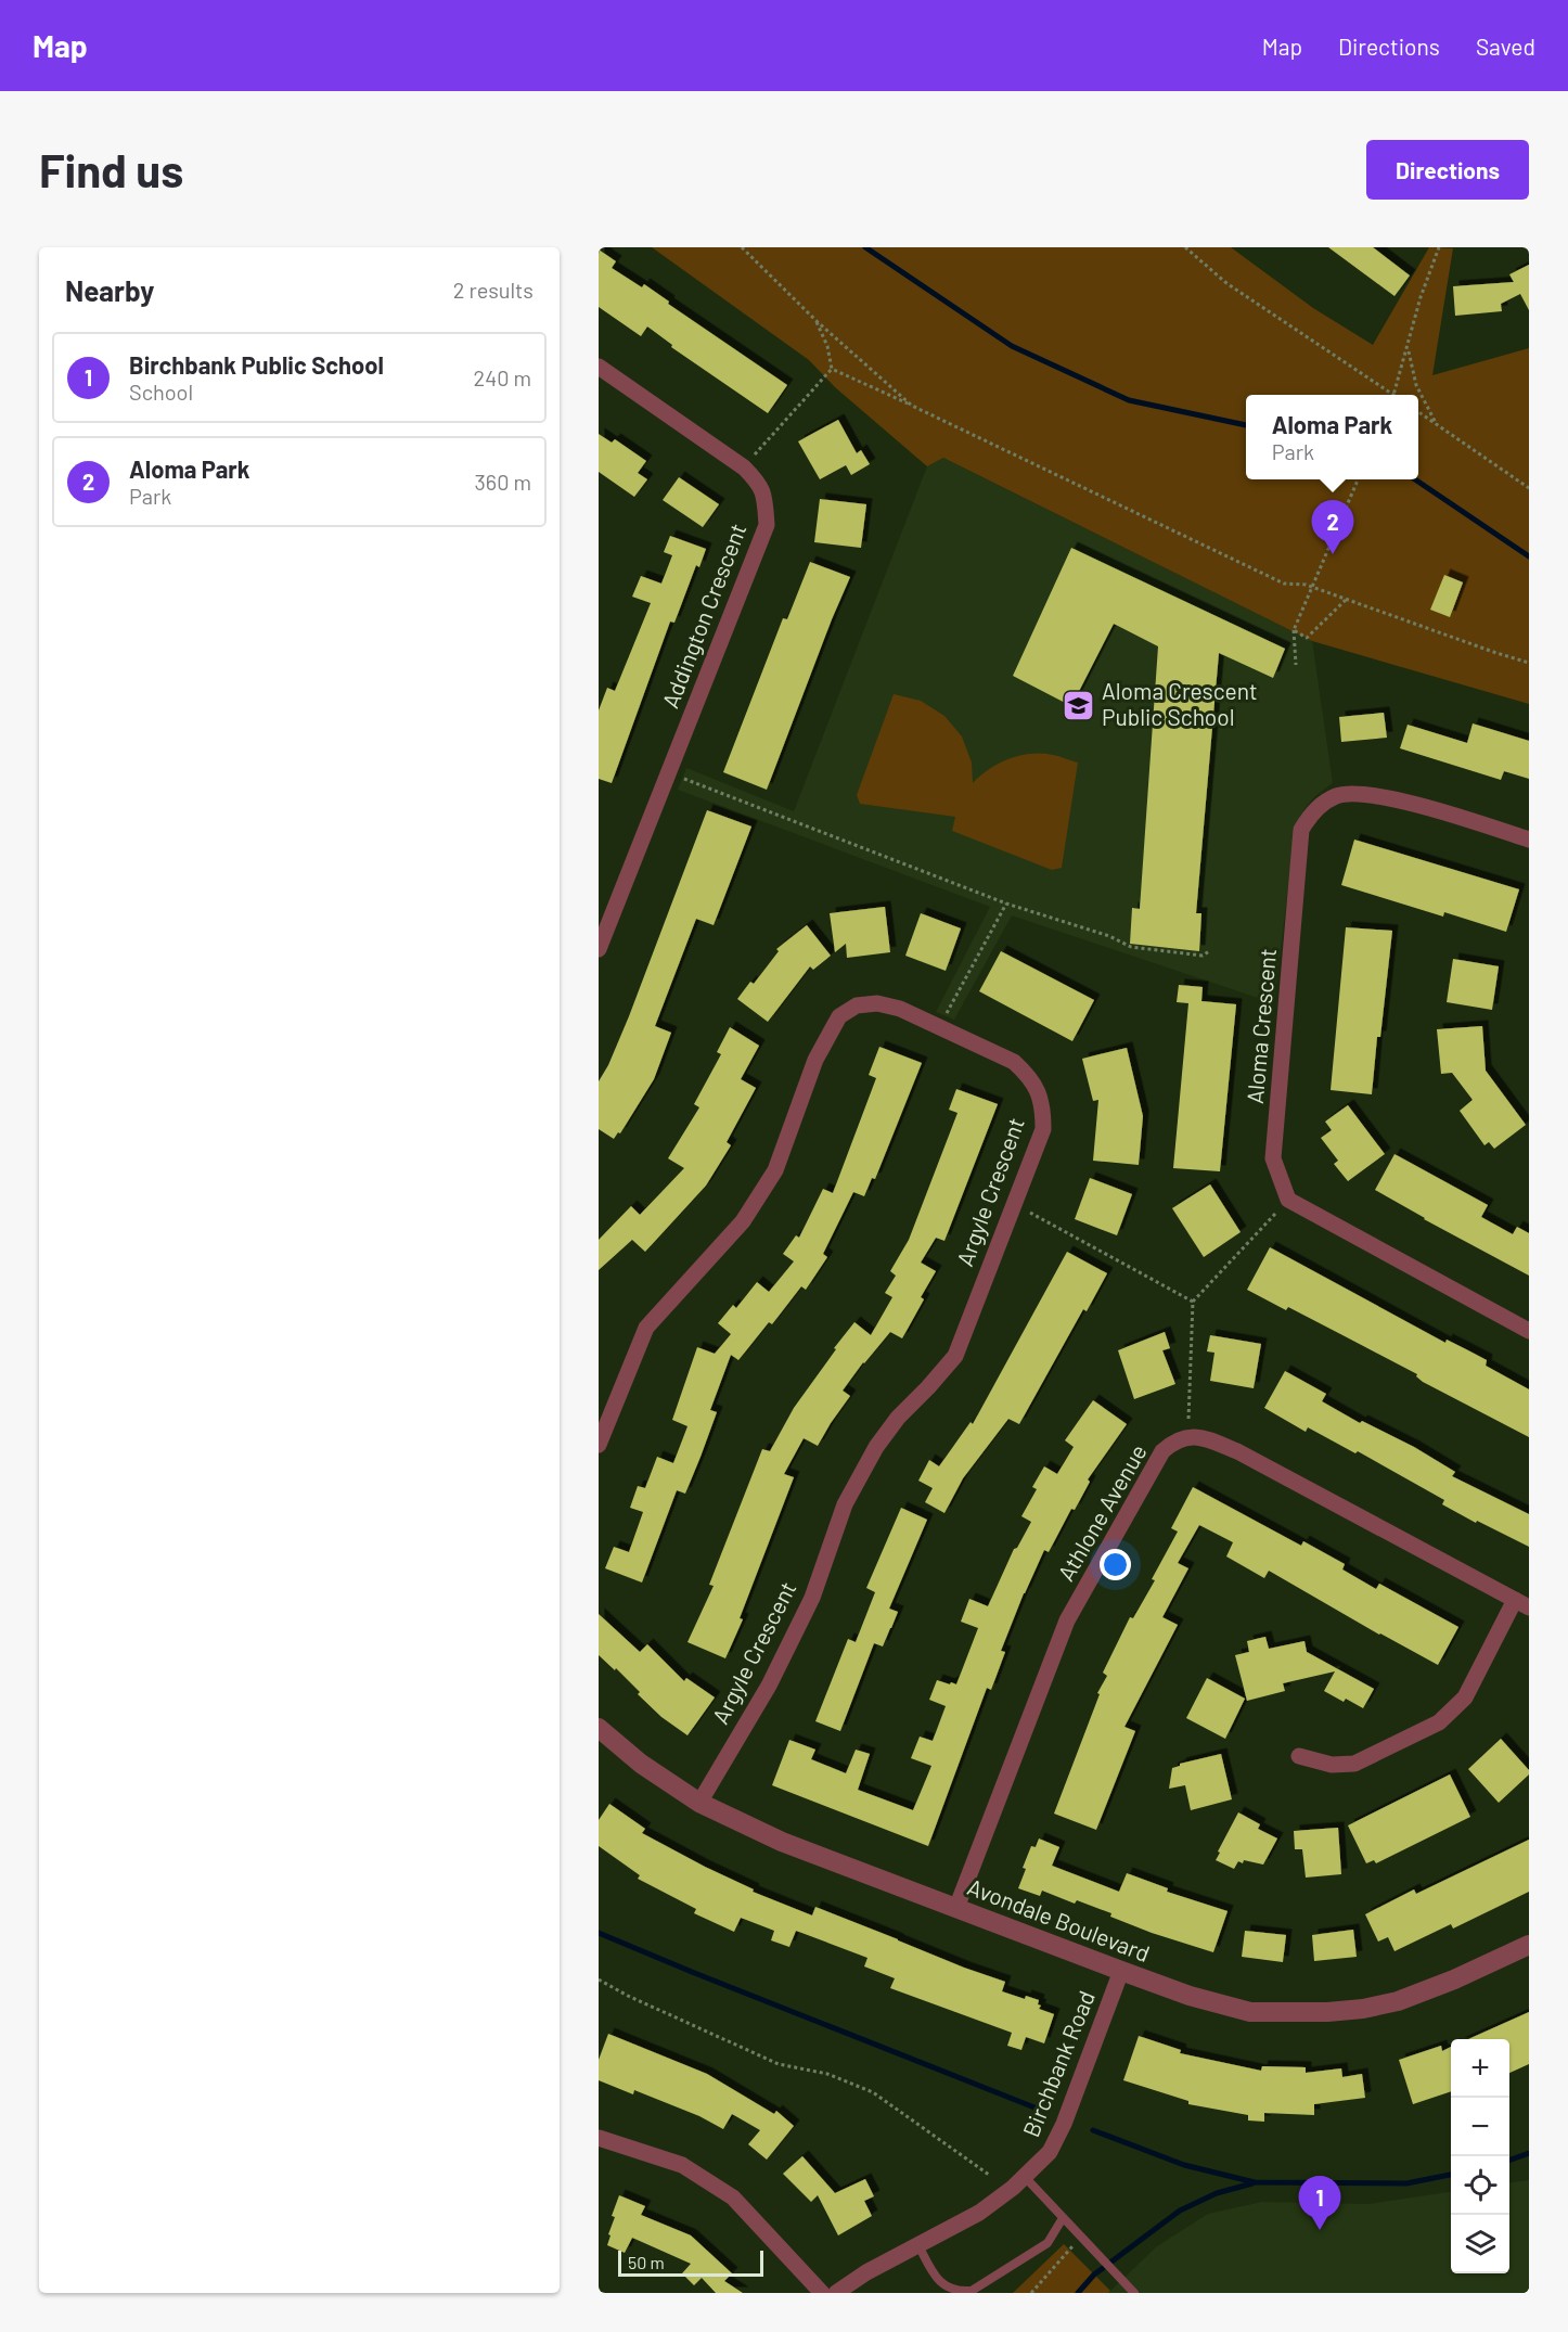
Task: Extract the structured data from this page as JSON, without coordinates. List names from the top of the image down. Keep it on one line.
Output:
{"streets":{"street":["Addington Crescent","Aloma Crescent","Argyle Crescent","Athlone Avenue","Avondale Boulevard","Birchbank Road"]},"crossings":[["Argyle Crescent","Avondale Boulevard"],["Athlone Avenue","Avondale Boulevard"],["Avondale Boulevard","Birchbank Road"]],"places":{"school or university":["Aloma Crescent Public School"]},"scale_bar":"50 m","page":{"header":"Map","nav":["Map","Directions","Saved"],"buttons":"Directions","title":"Find us","heading":["Nearby","2 results"],"list":[{"mark":"1","name":"Birchbank Public School","note":"School","value":"240 m"},{"mark":"2","name":"Aloma Park","note":"Park","value":"360 m"}],"popup":["Aloma Park","Park"],"pins":["2","1"],"map_buttons":["+","−"],"scale":"50 m"}}
